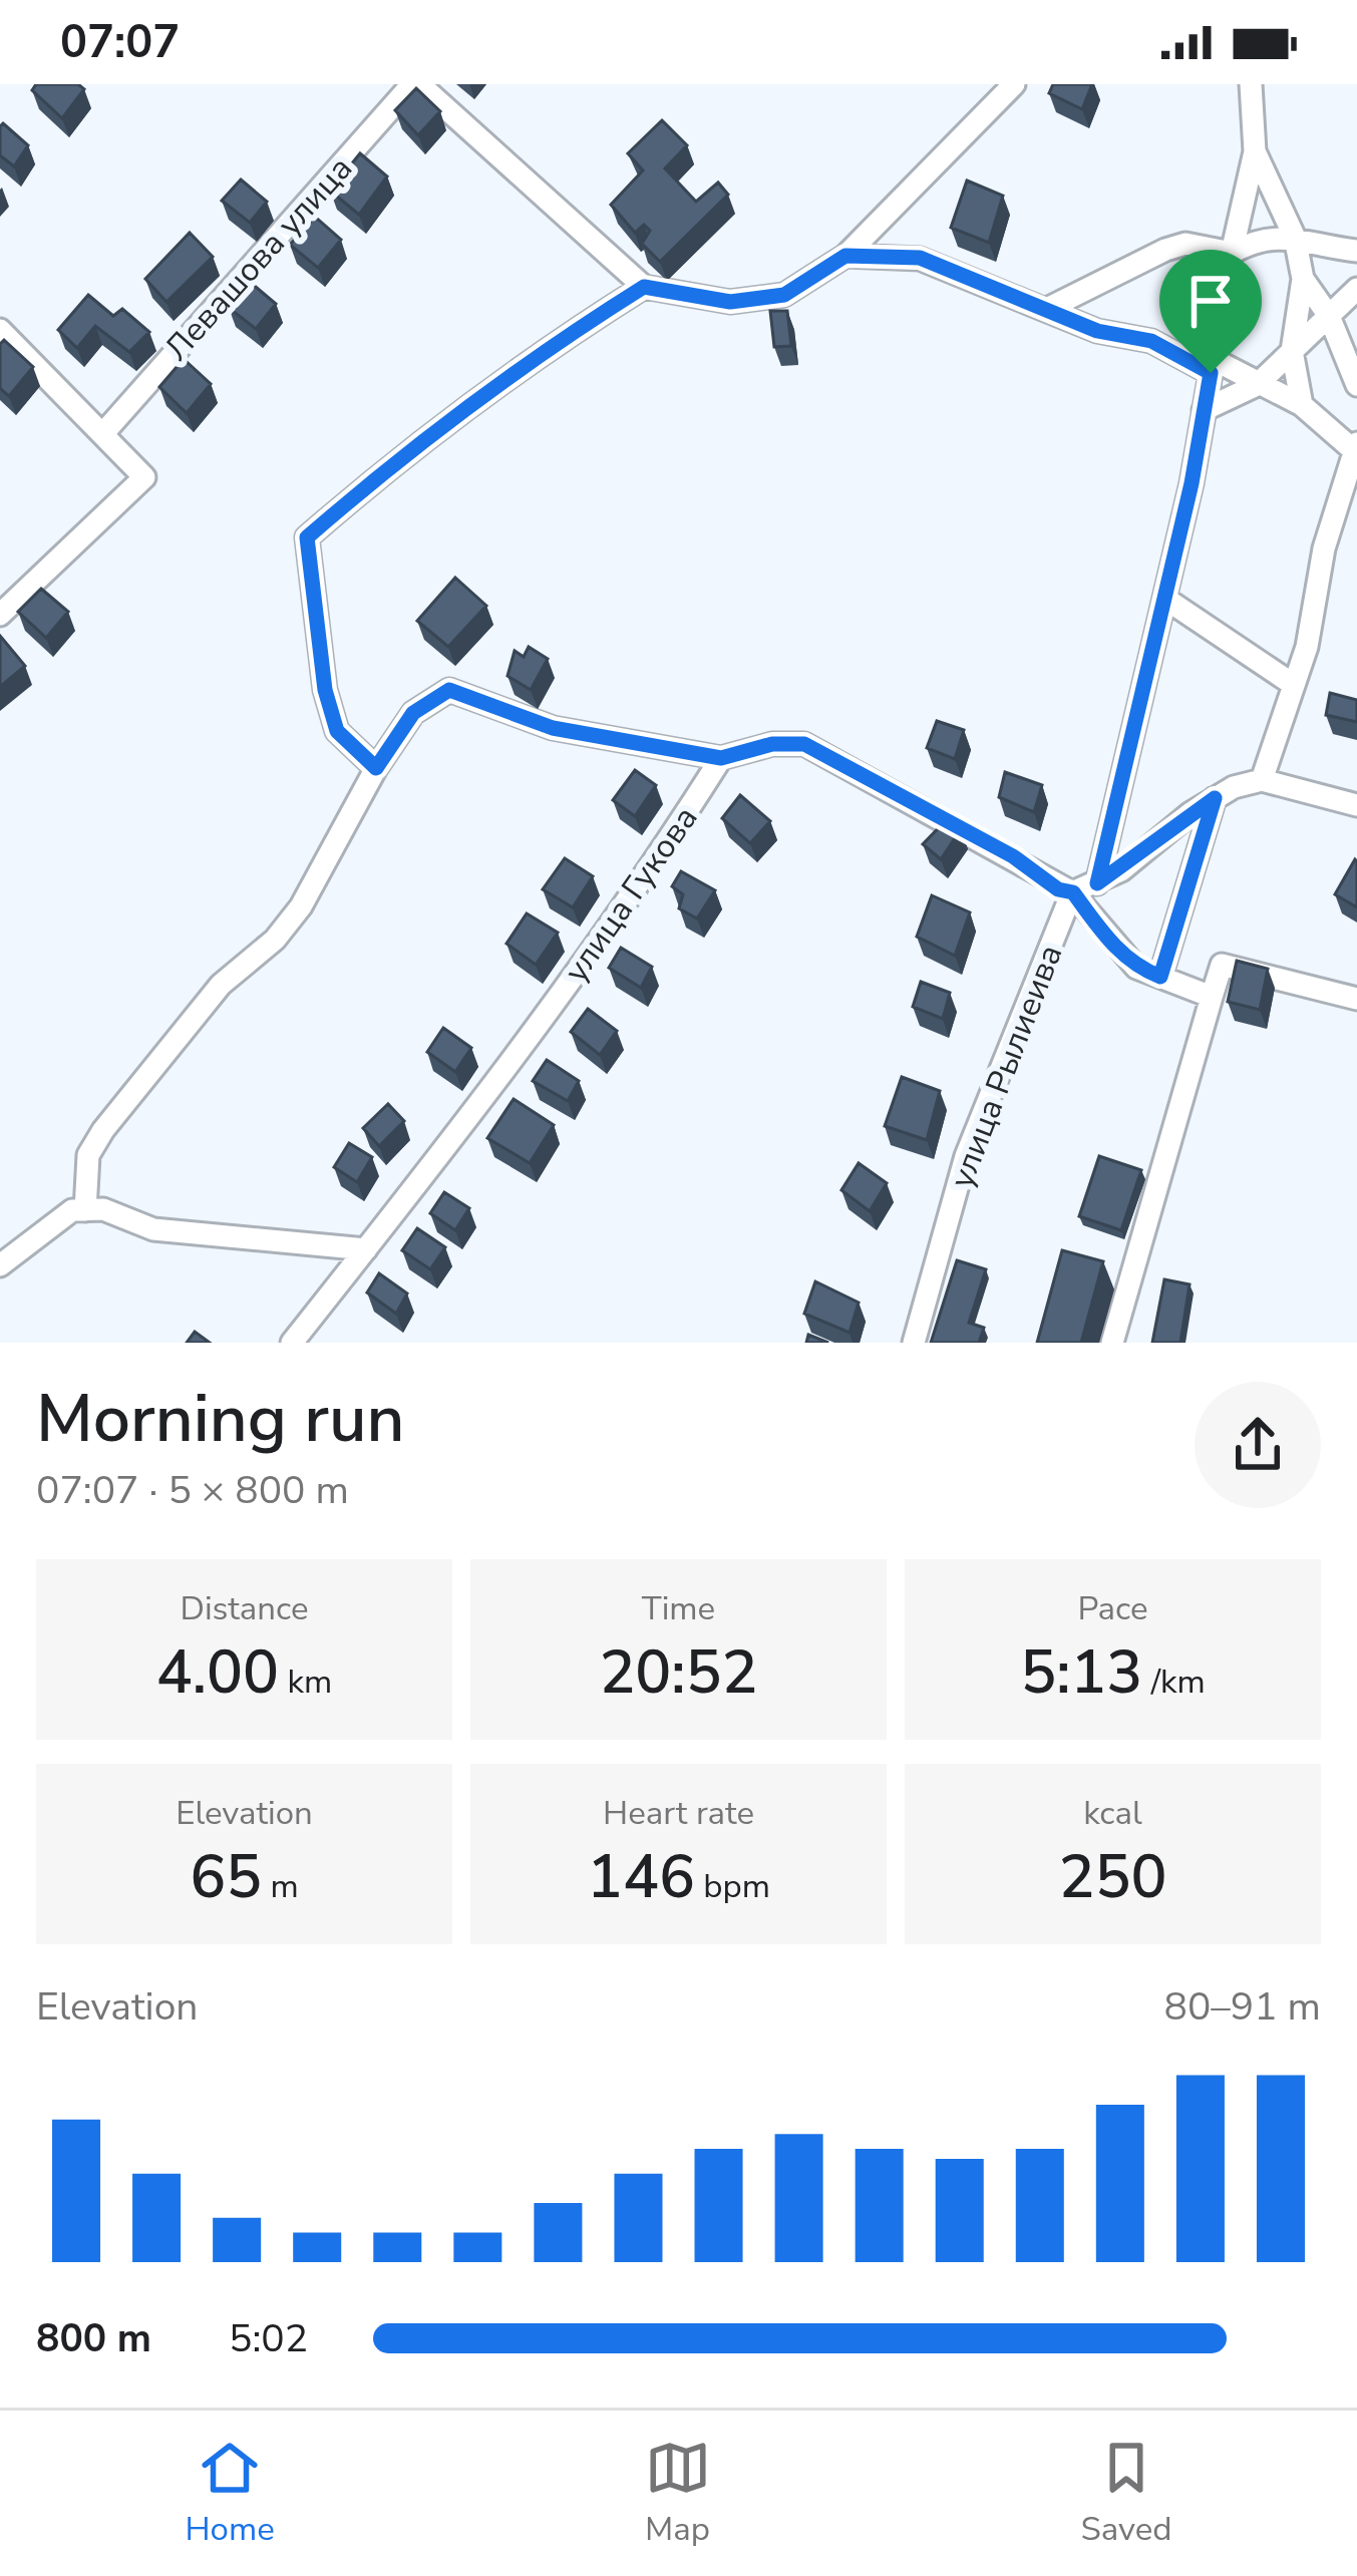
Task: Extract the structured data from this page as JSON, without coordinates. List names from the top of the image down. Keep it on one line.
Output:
{"streets":{"street":["Левашова улица","улица Гукова","улица Рылиеива"]},"page":{"status":"07:07","heading":["Morning run","07:07 · 5 × 800 m"],"stats":[["Distance","4.00 km"],["Time","20:52"],["Pace","5:13 /km"],["Elevation","65 m"],["Heart rate","146 bpm"],["kcal","250"]],"chart":["Elevation","80–91 m"],"list":[{"name":"800 m","note":"5:02"}],"tabs":["Home","Map","Saved"]}}
